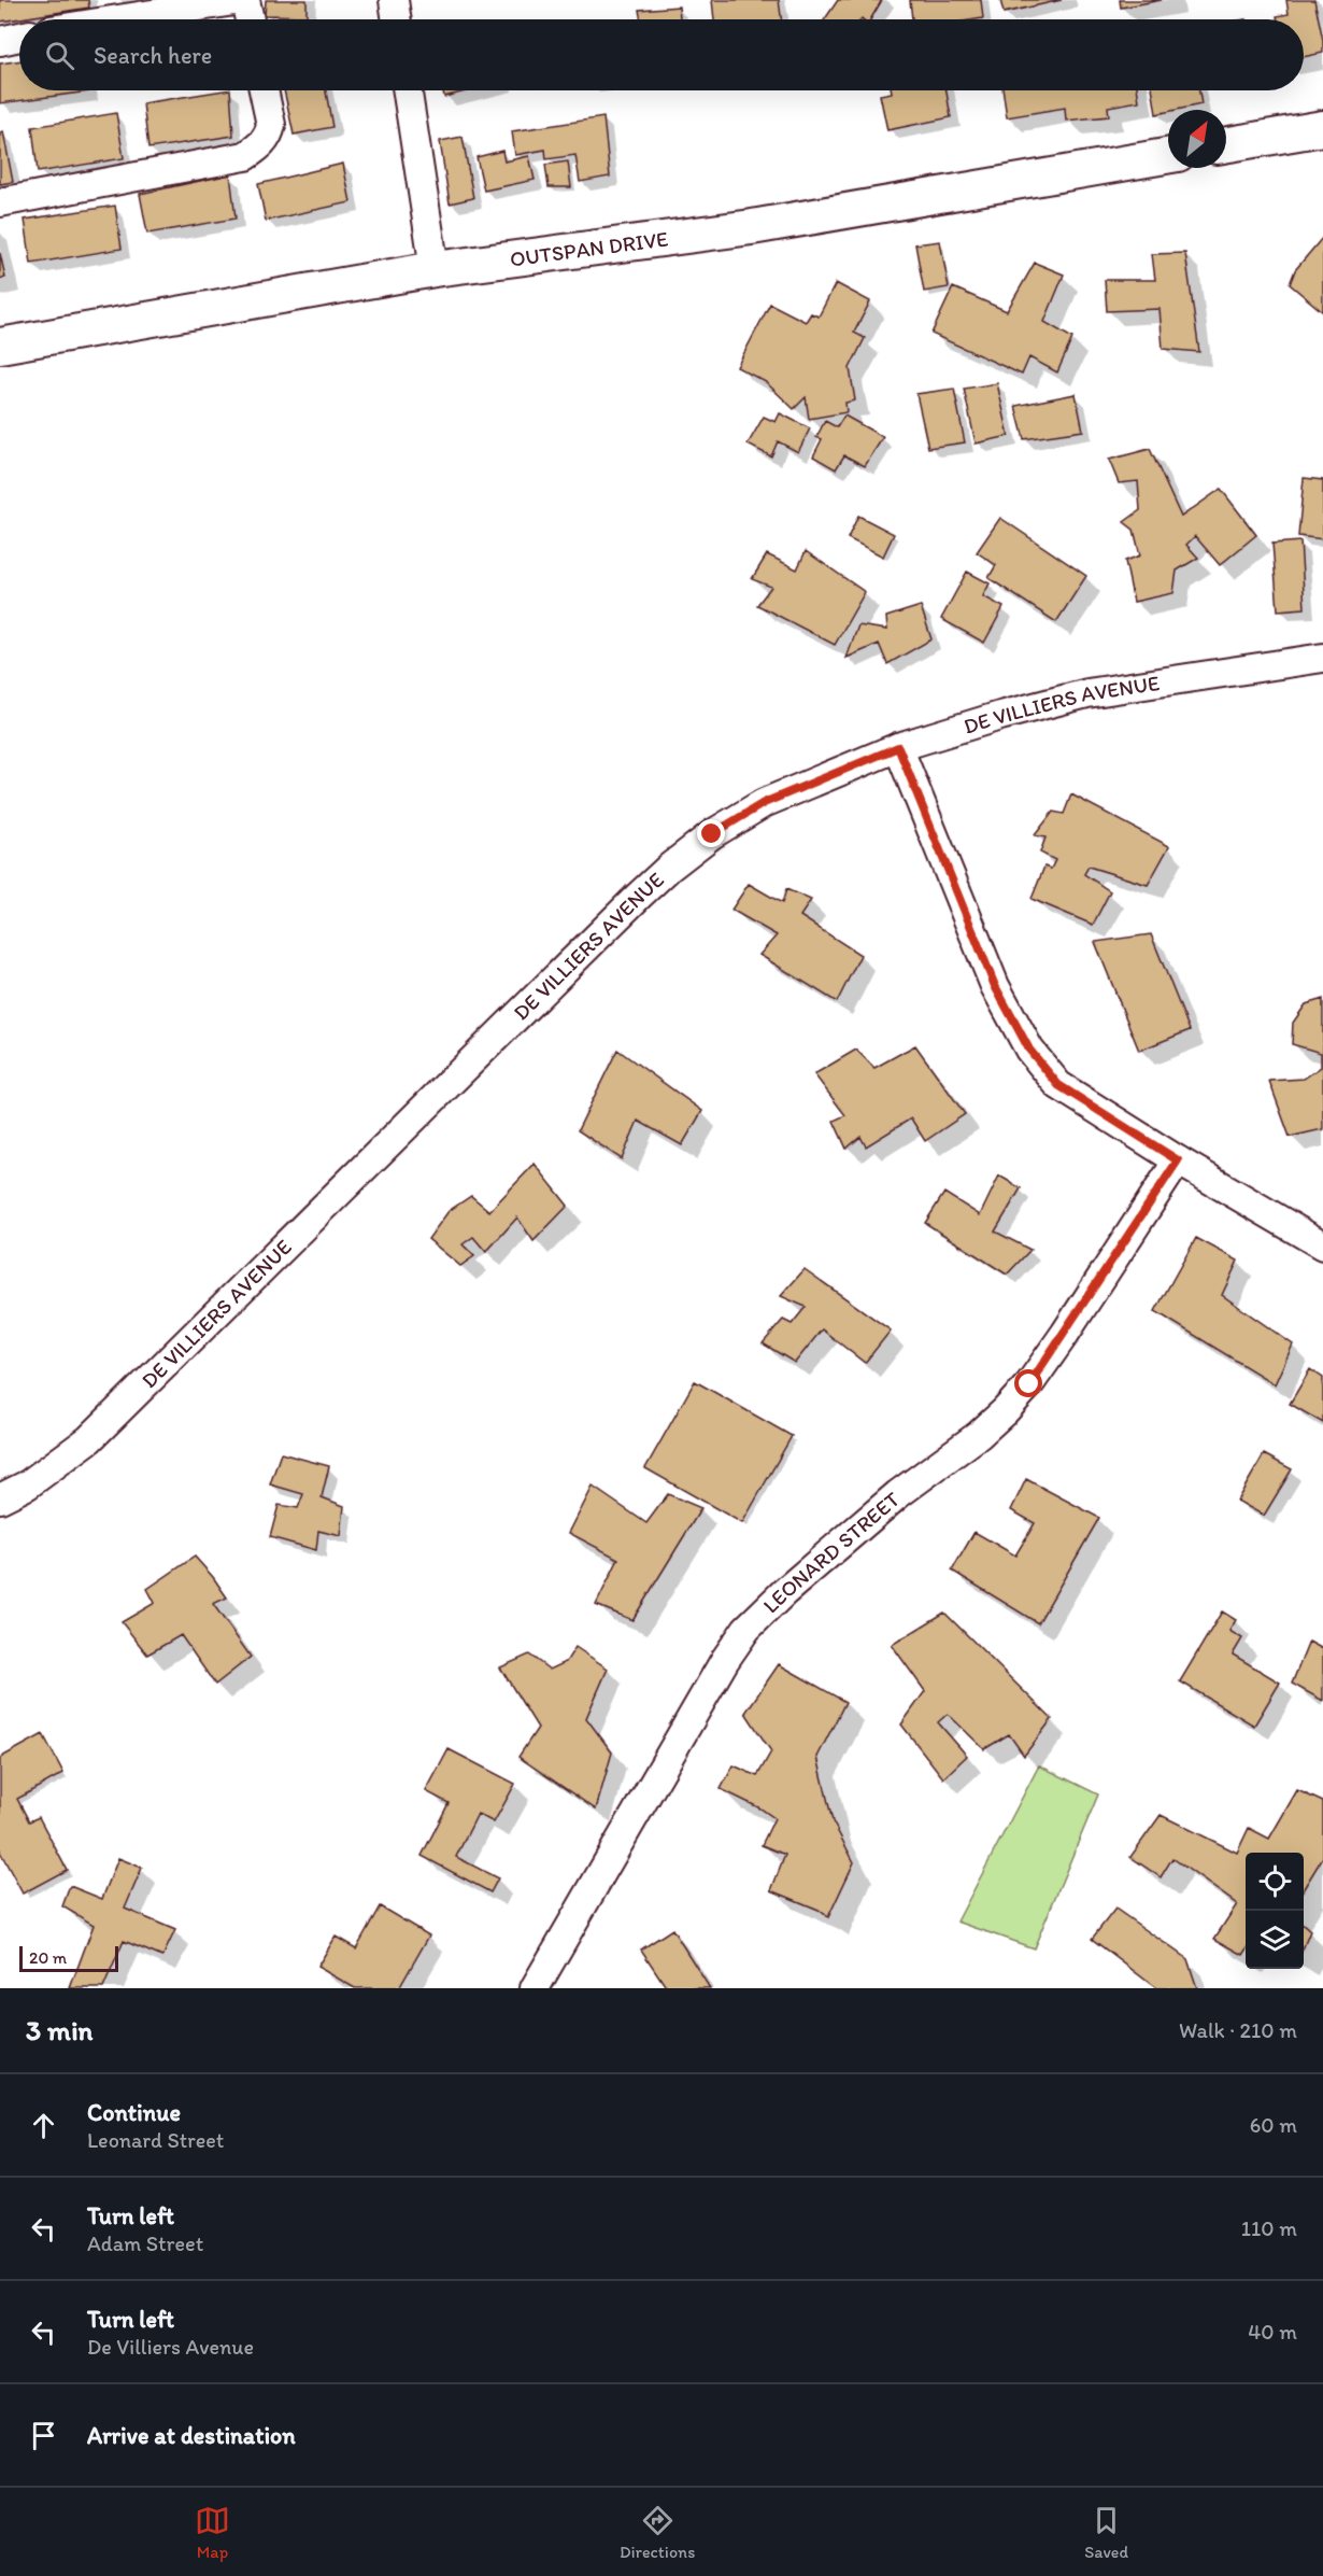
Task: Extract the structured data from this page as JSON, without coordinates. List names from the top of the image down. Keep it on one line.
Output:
{"streets":{"street":["OUTSPAN DRIVE","DE VILLIERS AVENUE","LEONARD STREET"]},"scale_bar":"20 m","north":"top right","page":{"search":"Search here","scale":"20 m","heading":["3 min","Walk · 210 m"],"list":[["Continue","Leonard Street","60 m"],["Turn left","Adam Street","110 m"],["Turn left","De Villiers Avenue","40 m"],"Arrive at destination"],"nav":["Map","Directions","Saved"]}}
